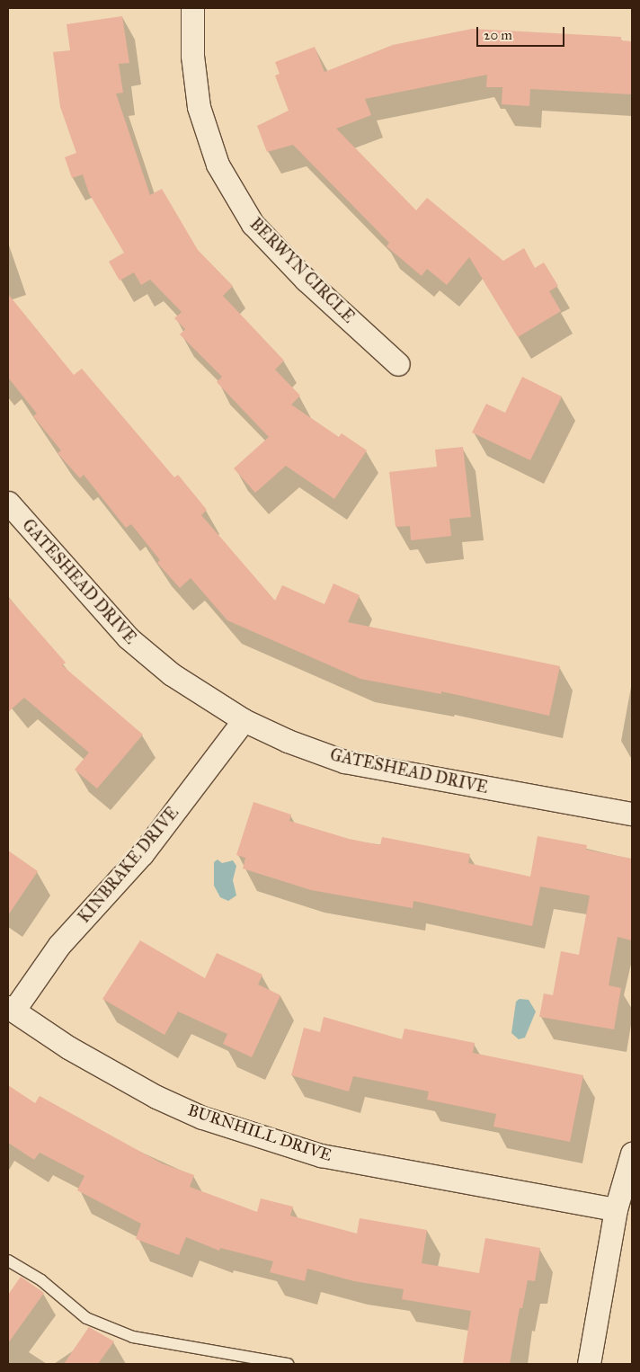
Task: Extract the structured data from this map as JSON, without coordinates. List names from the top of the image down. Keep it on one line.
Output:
{"streets":{"street":["BERWYN CIRCLE","GATESHEAD DRIVE","KINBRAKE DRIVE","BURNHILL DRIVE"]},"crossings":[["GATESHEAD DRIVE","KINBRAKE DRIVE"],["KINBRAKE DRIVE","BURNHILL DRIVE"]],"scale_bar":"20 m"}
